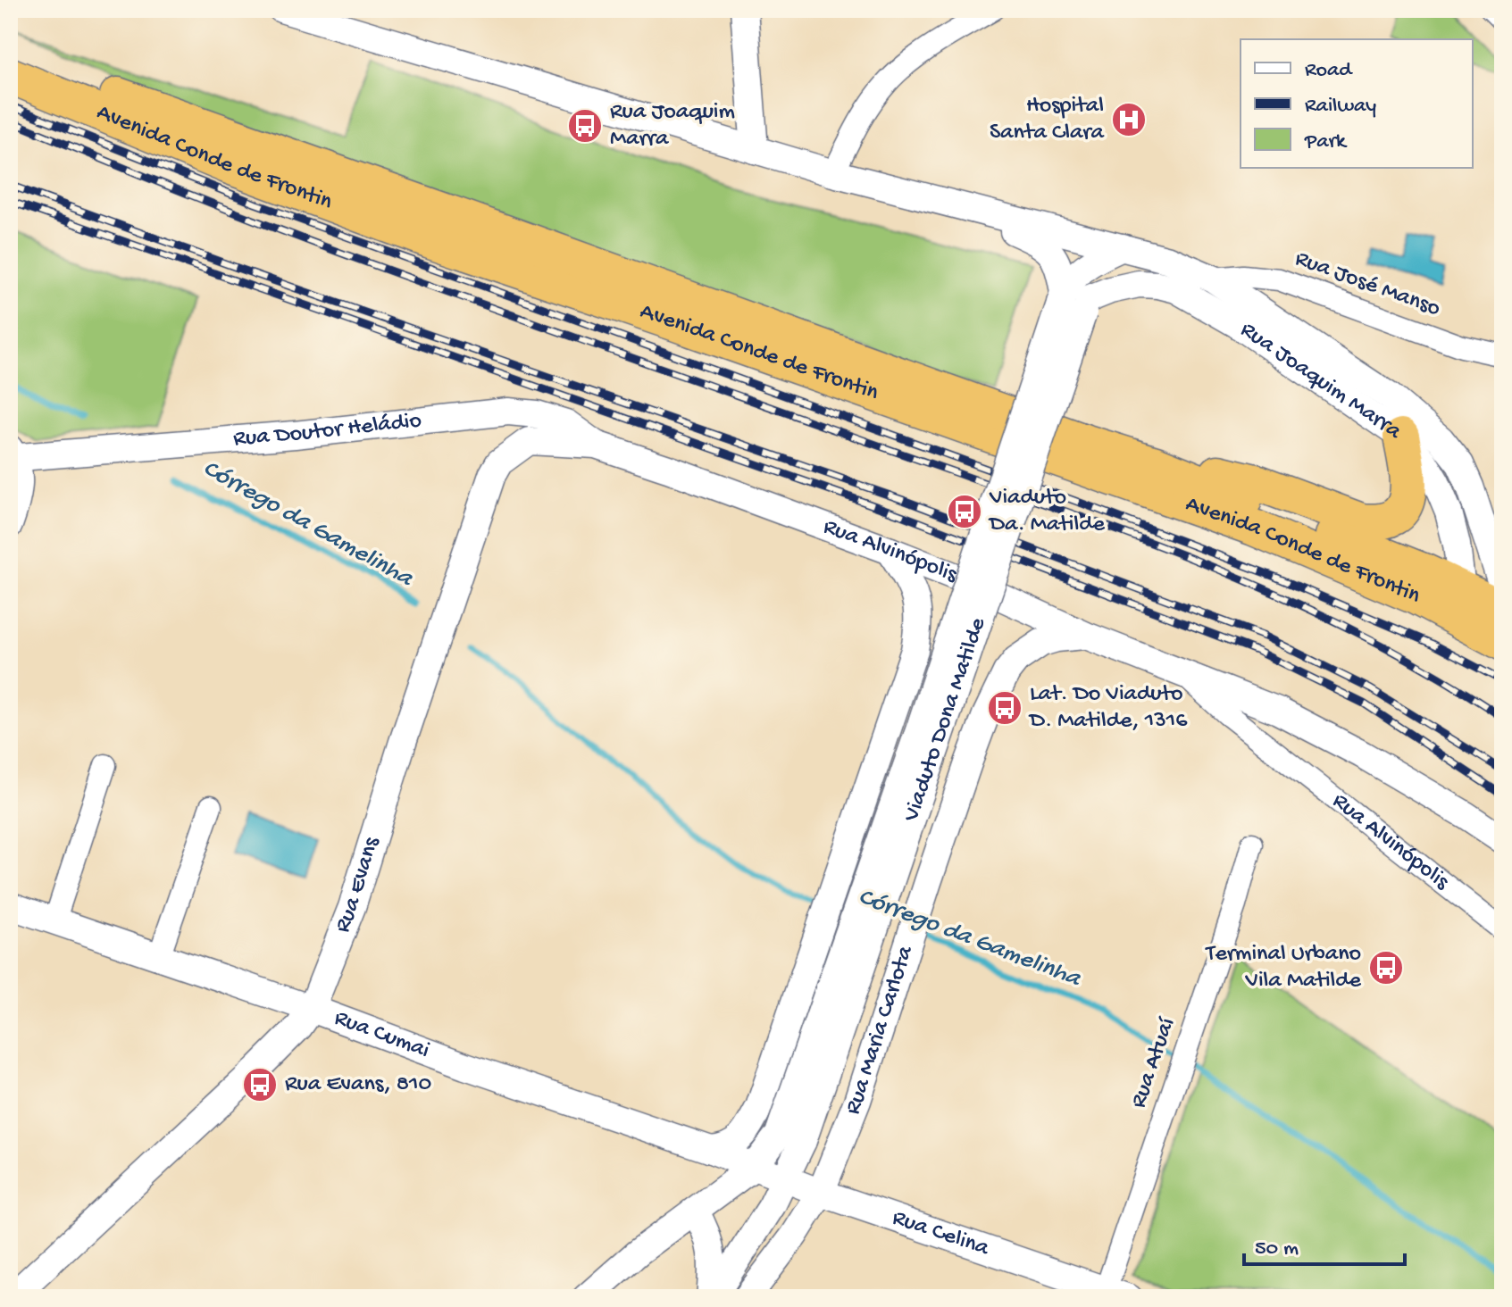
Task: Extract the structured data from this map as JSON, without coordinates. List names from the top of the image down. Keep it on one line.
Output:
{"streets":{"highway":["Avenida Conde de Frontin"],"street":["Rua José Manso","Rua Joaquim Marra","Rua Doutor Heládio","Rua Alvinópolis","Viaduto Dona Matilde","Rua Evans","Rua Maria Carlota","Rua Cumai","Rua Atuaí","Rua Celina"]},"crossings":[["Avenida Conde de Frontin","Rua Joaquim Marra"],["Rua José Manso","Rua Joaquim Marra"],["Rua Joaquim Marra","Viaduto Dona Matilde"],["Rua Doutor Heládio","Rua Alvinópolis"],["Rua Doutor Heládio","Rua Evans"],["Rua Alvinópolis","Rua Evans"],["Rua Alvinópolis","Rua Maria Carlota"],["Rua Evans","Rua Cumai"],["Rua Maria Carlota","Rua Celina"],["Rua Cumai","Rua Celina"],["Rua Atuaí","Rua Celina"]],"water":["Córrego da Gamelinha"],"places":{"hospital":["Hospital Santa Clara"],"bus stop":["Rua Joaquim Marra","Viaduto Da. Matilde","Lat. Do Viaduto D. Matilde, 1316","Terminal Urbano Vila Matilde","Rua Evans, 810"]},"legend":["Road","Railway","Park"],"scale_bar":"50 m"}
